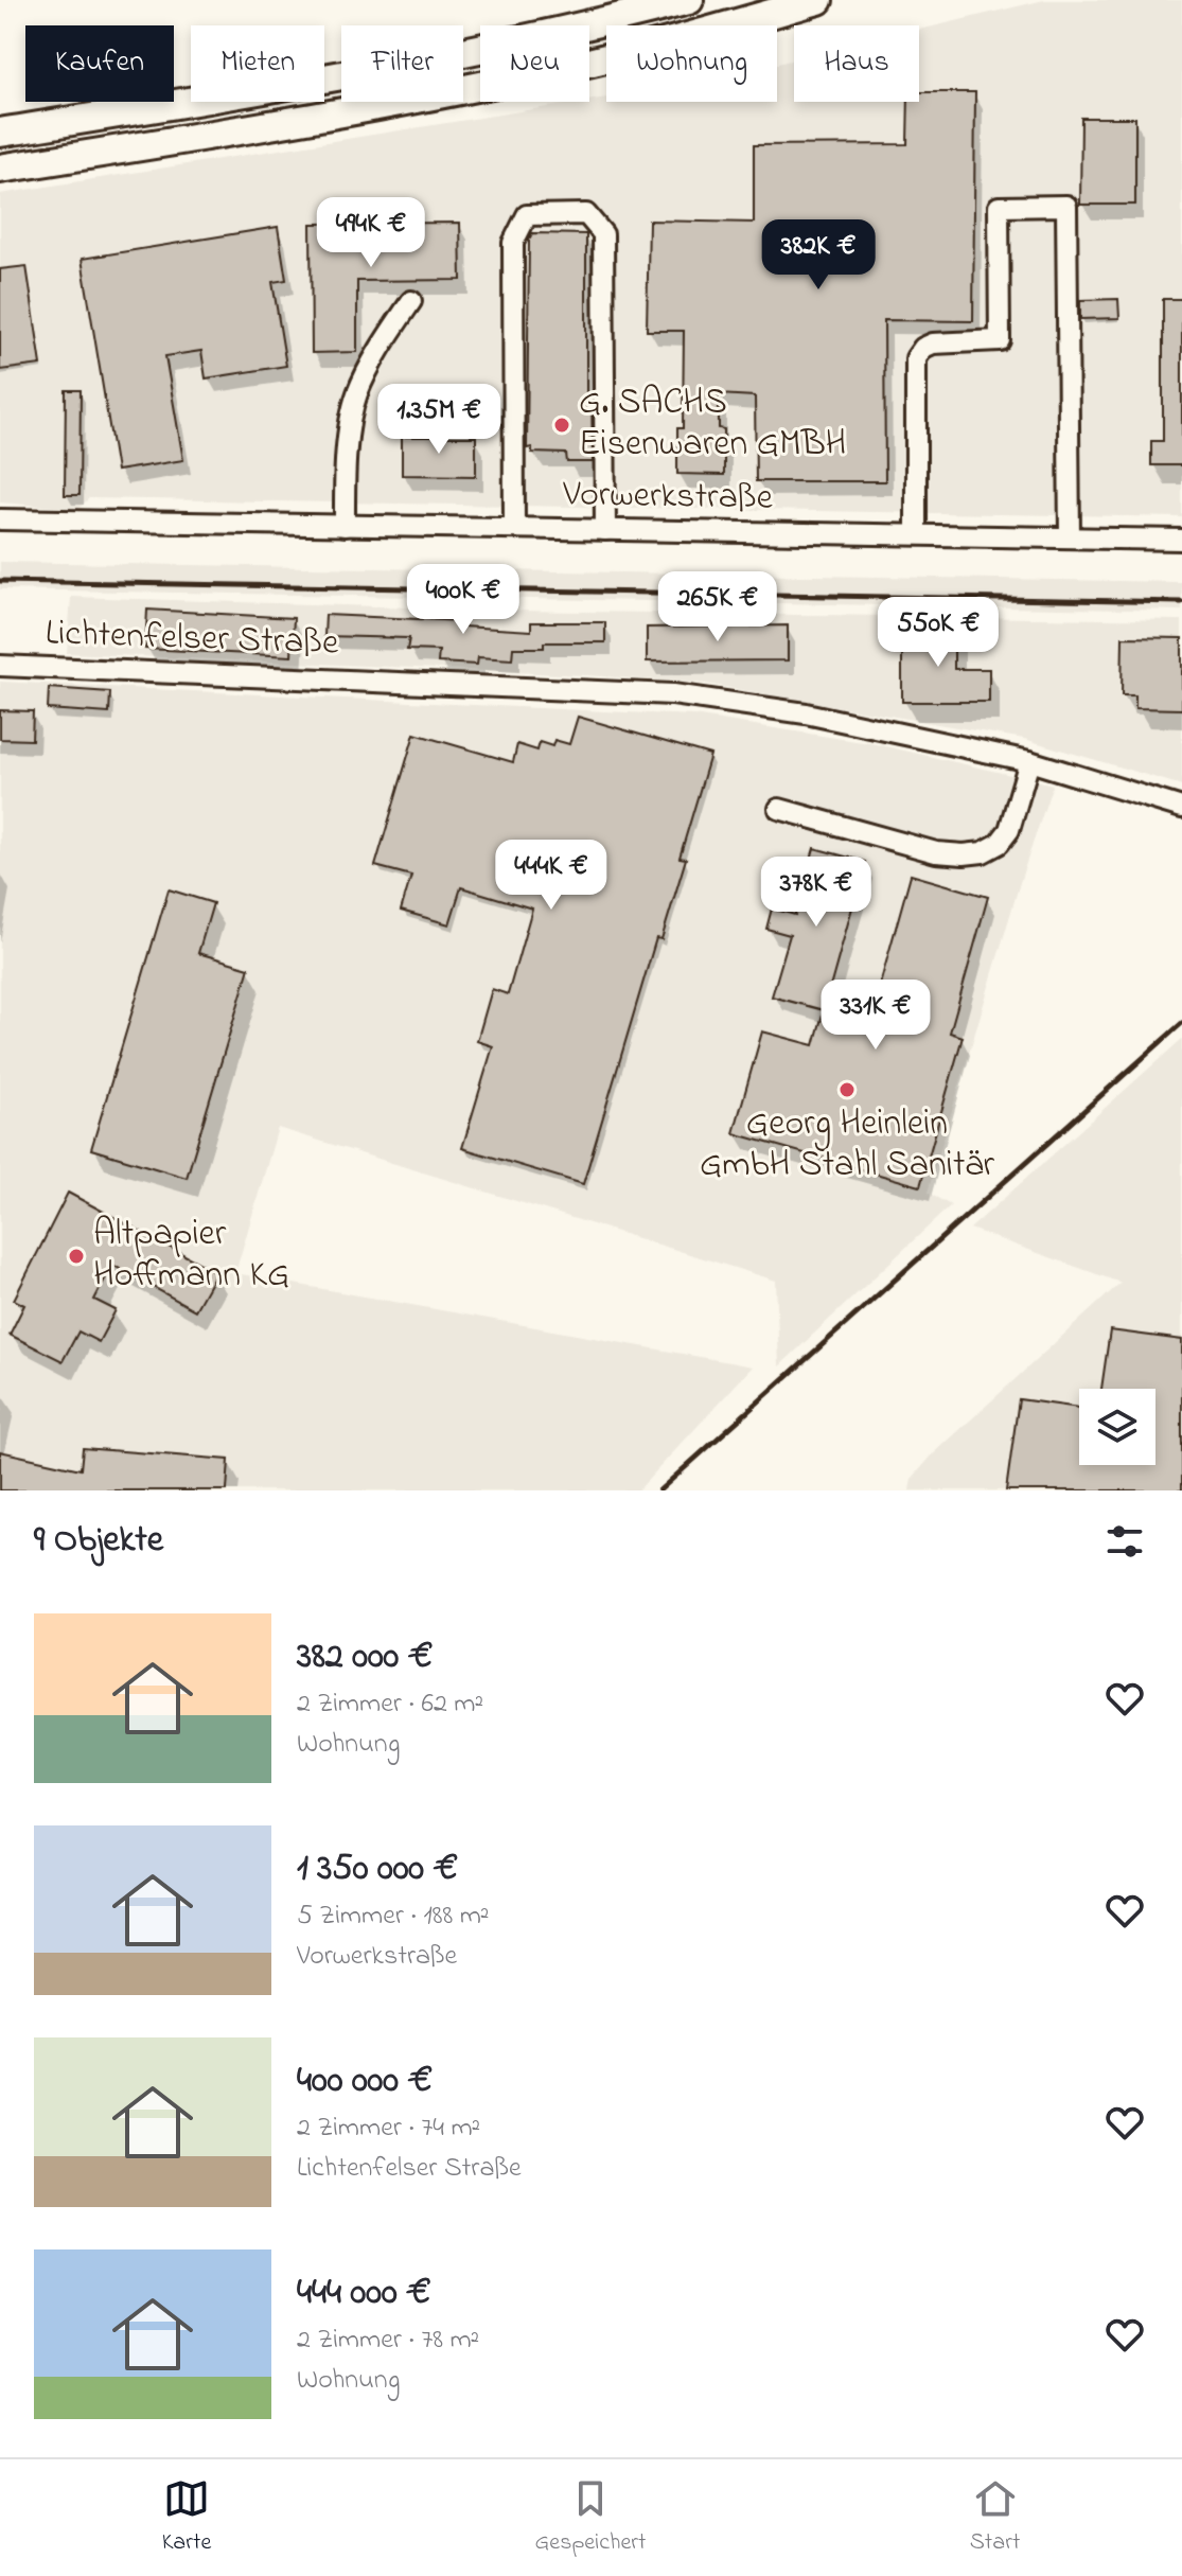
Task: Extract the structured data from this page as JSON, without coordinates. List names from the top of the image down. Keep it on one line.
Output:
{"streets":{"street":["Vorwerkstraße","Lichtenfelser Straße"]},"places":["G. SACHS Eisenwaren GMBH","Georg Heinlein GmbH Stahl Sanitär","Altpapier Hoffmann KG"],"page":{"chip":["Kaufen","Mieten","Filter","Neu","Wohnung","Haus"],"price":["494K €","382K €","1.35M €","400K €","265K €","550K €","444K €","378K €","331K €"],"heading":"9 Objekte","list":[{"name":"382 000 €","note":"2 Zimmer · 62 m² · Wohnung"},{"name":"1 350 000 €","note":"5 Zimmer · 188 m² · Vorwerkstraße"},{"name":"400 000 €","note":"2 Zimmer · 74 m² · Lichtenfelser Straße"},{"name":"444 000 €","note":"2 Zimmer · 78 m² · Wohnung"}],"tabs":["Karte","Gespeichert","Start"]}}
